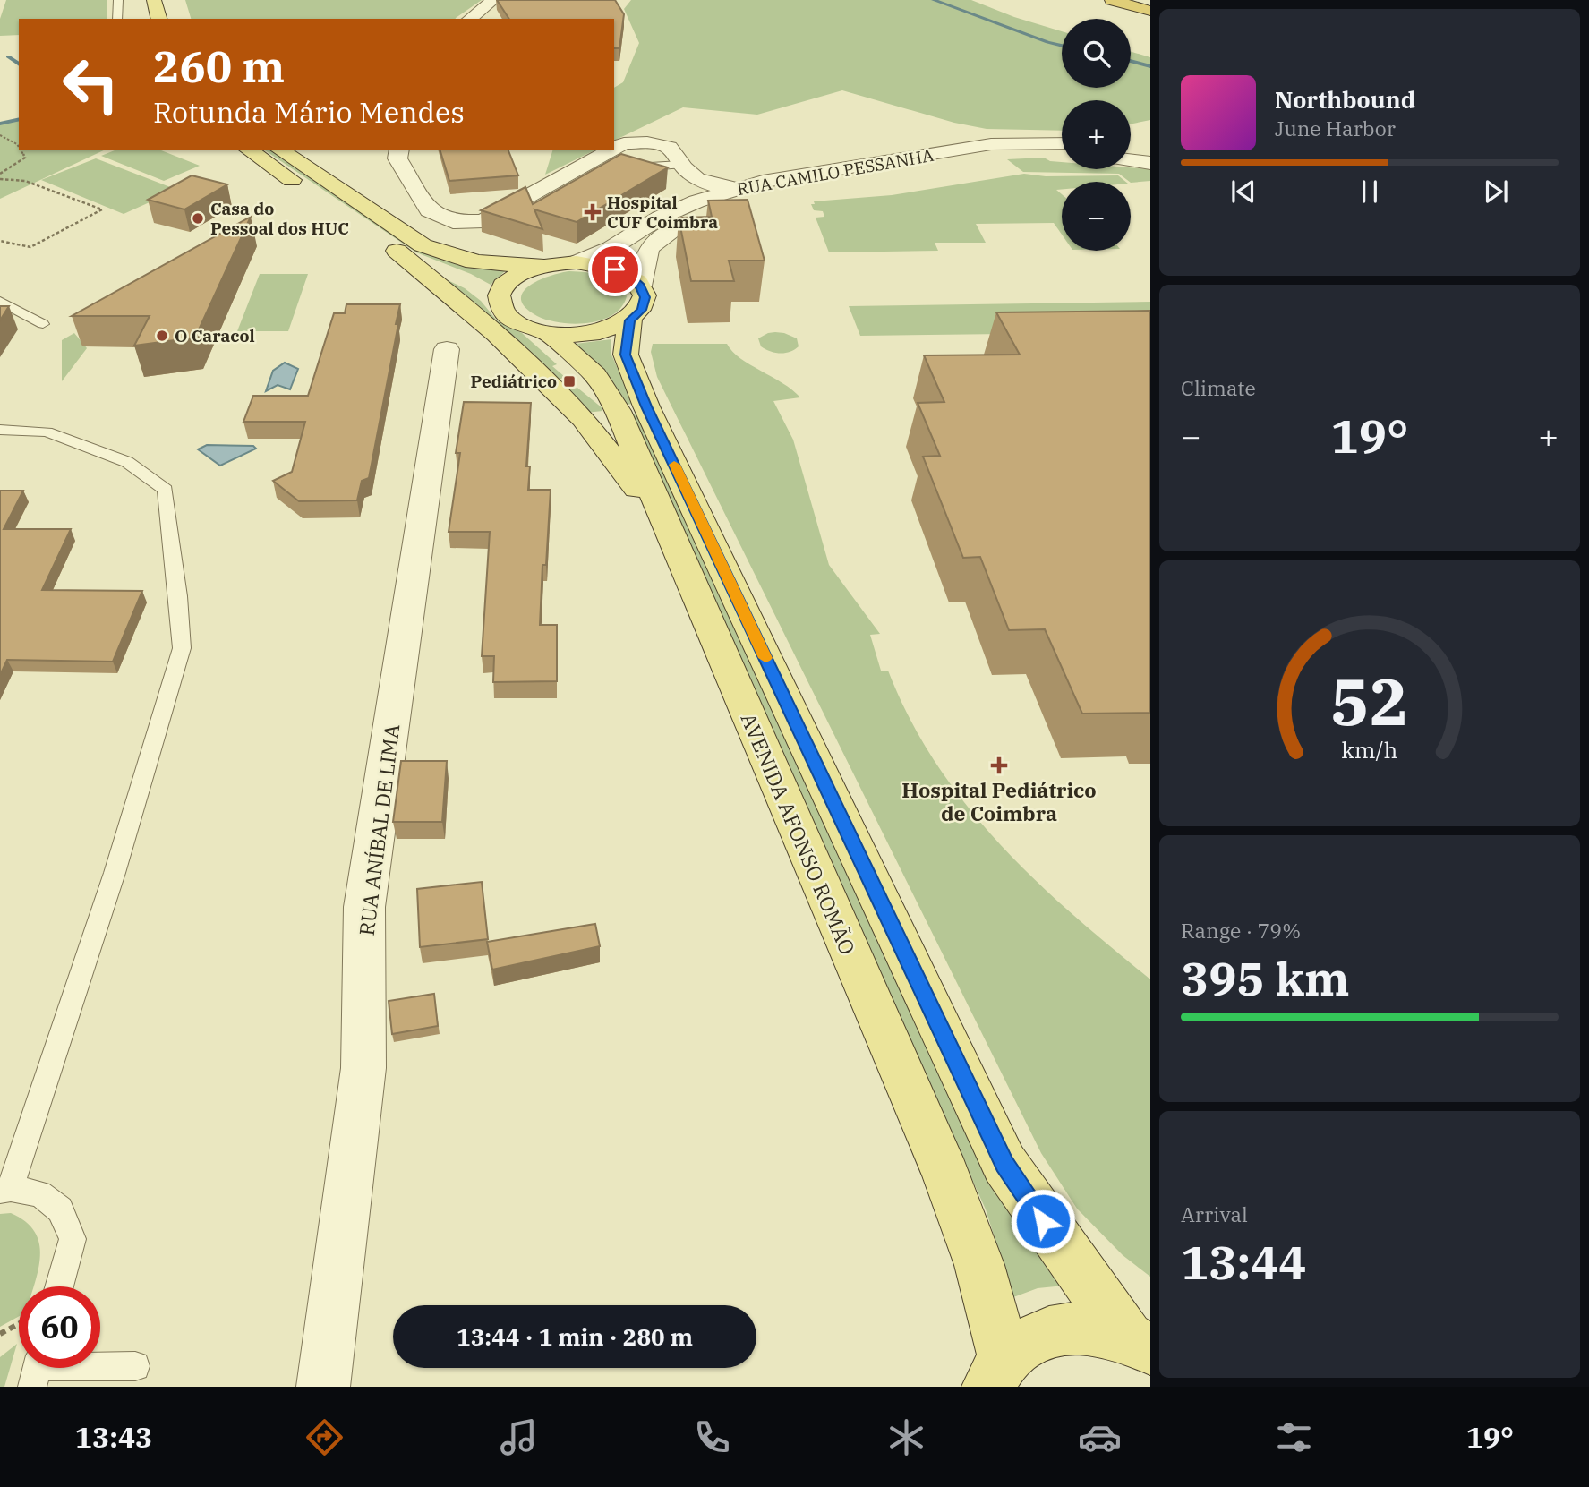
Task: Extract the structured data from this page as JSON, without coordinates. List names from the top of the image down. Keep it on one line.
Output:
{"streets":{"main road":["AVENIDA AFONSO ROMÃO"],"street":["RUA CAMILO PESSANHA","RUA ANÍBAL DE LIMA"]},"crossings":[["RUA CAMILO PESSANHA","AVENIDA AFONSO ROMÃO"]],"places":{"health":["Hospital CUF Coimbra","Hospital Pediátrico de Coimbra"],"other":["Casa do Pessoal dos HUC","O Caracol"],"transit":["Pediátrico"]},"page":{"map_buttons":["+","−"],"turn":["260 m","Rotunda Mário Mendes"],"song":["Northbound","June Harbor"],"tile":["Climate",["Range · 79%","395 km"],["Arrival","13:44"]],"heat":["−","19°","+"],"limit":"60","trip":"13:44 · 1 min · 280 m","tabs":["13:43","19°"],"gauge":["52","km/h"]}}
